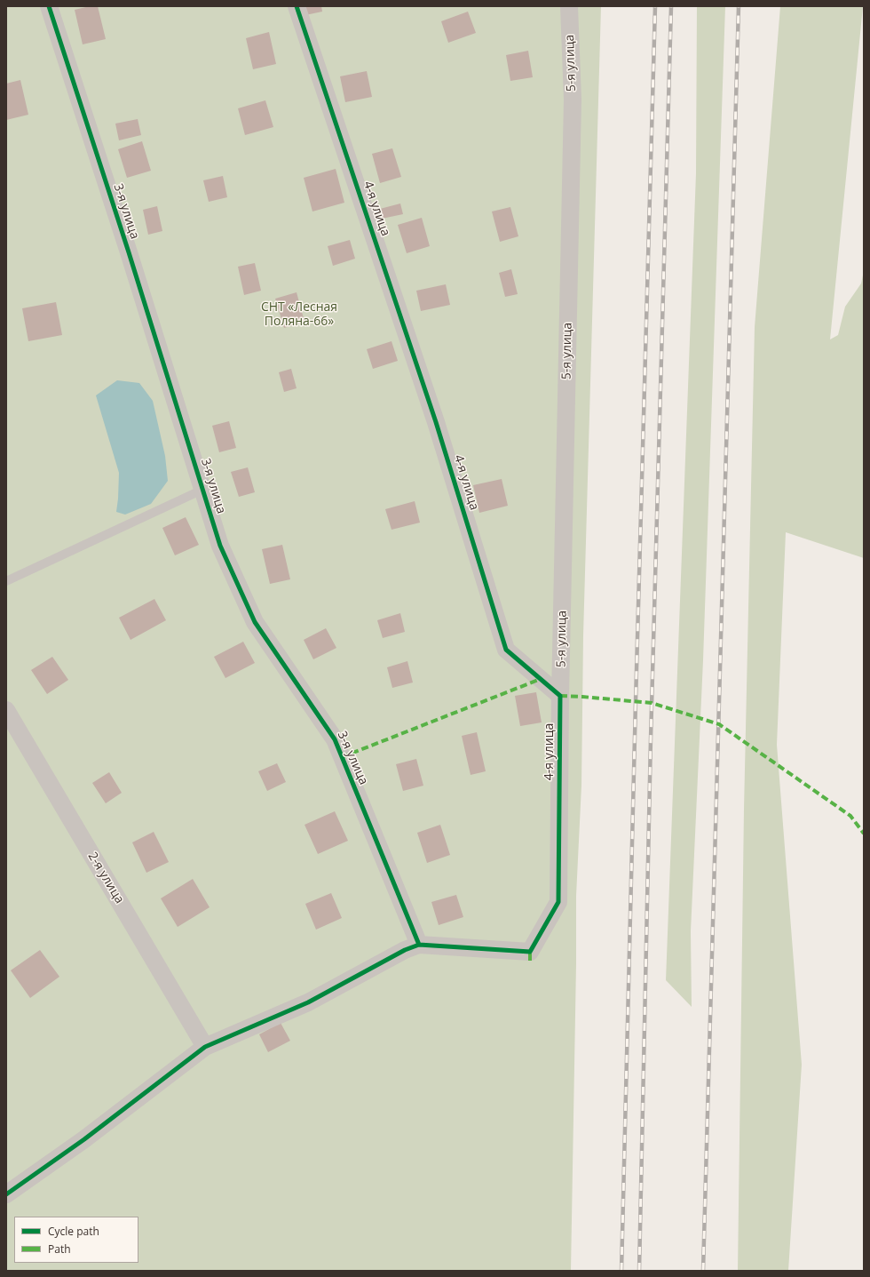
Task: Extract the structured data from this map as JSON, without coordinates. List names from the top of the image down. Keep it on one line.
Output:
{"streets":{"street":["5-я улица","4-я улица","3-я улица","2-я улица"]},"crossings":[["5-я улица","4-я улица"],["4-я улица","3-я улица"]],"parks":["СНТ «Лесная Поляна-66»"],"legend":["Cycle path","Path"]}
